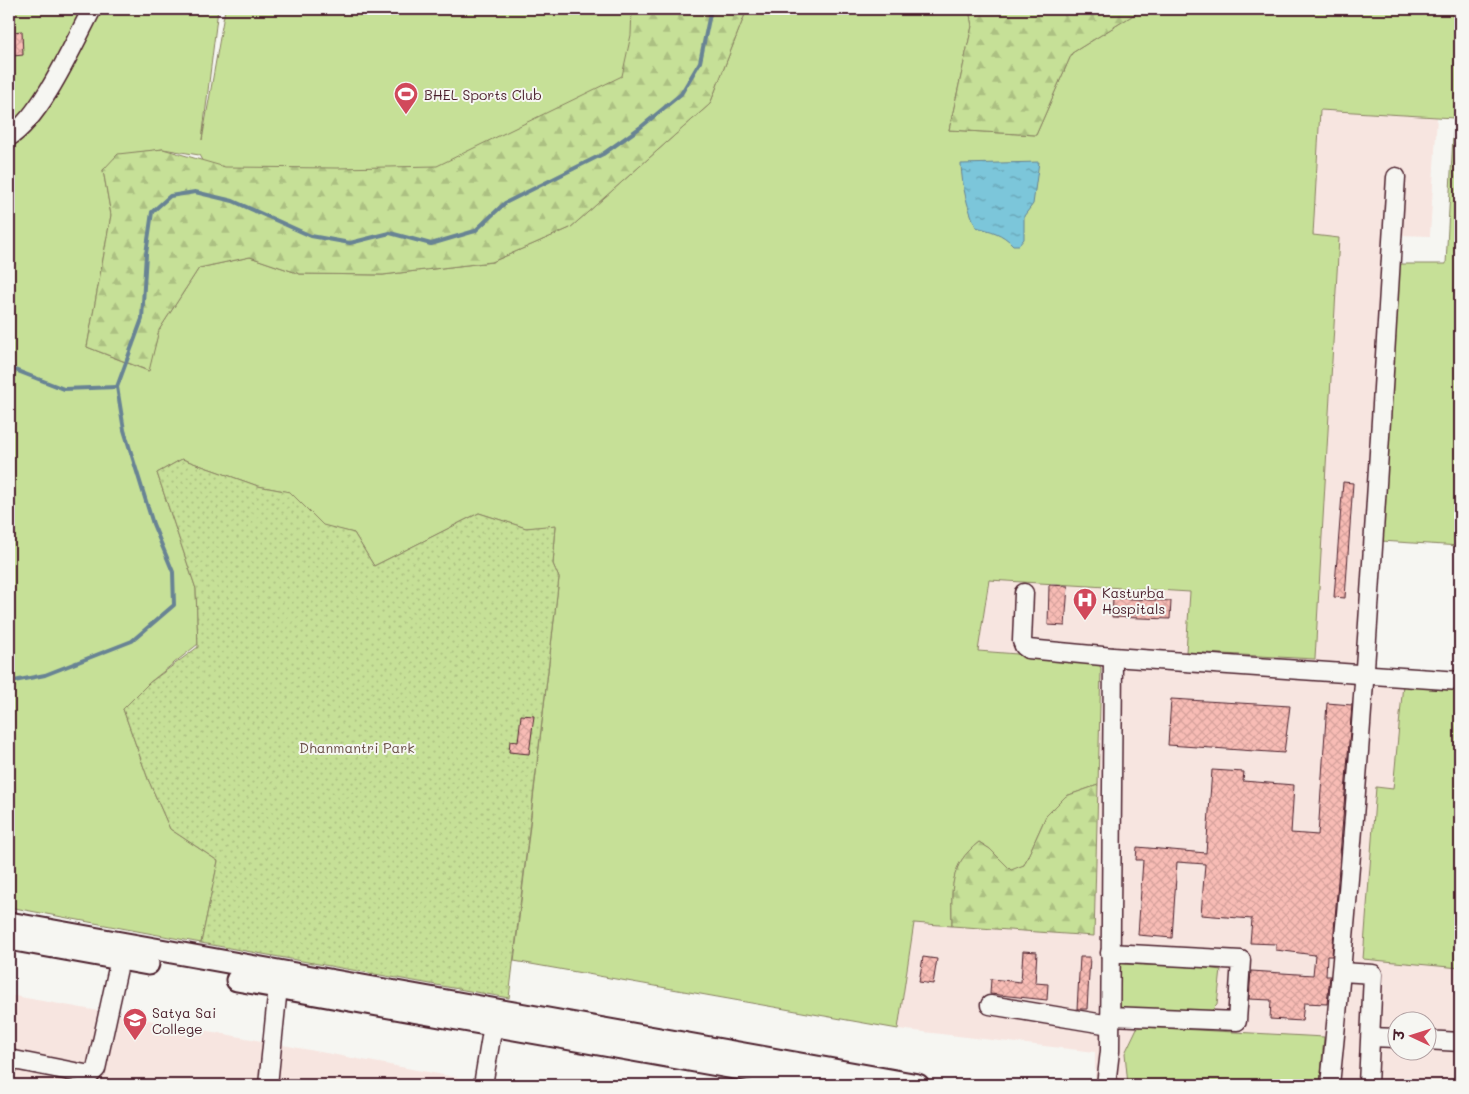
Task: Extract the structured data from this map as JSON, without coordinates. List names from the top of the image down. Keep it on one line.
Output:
{"parks":["Dhanmantri Park"],"places":{"sports":["BHEL Sports Club"],"hospital":["Kasturba Hospitals"],"school or university":["Satya Sai College"]},"north":"left"}
